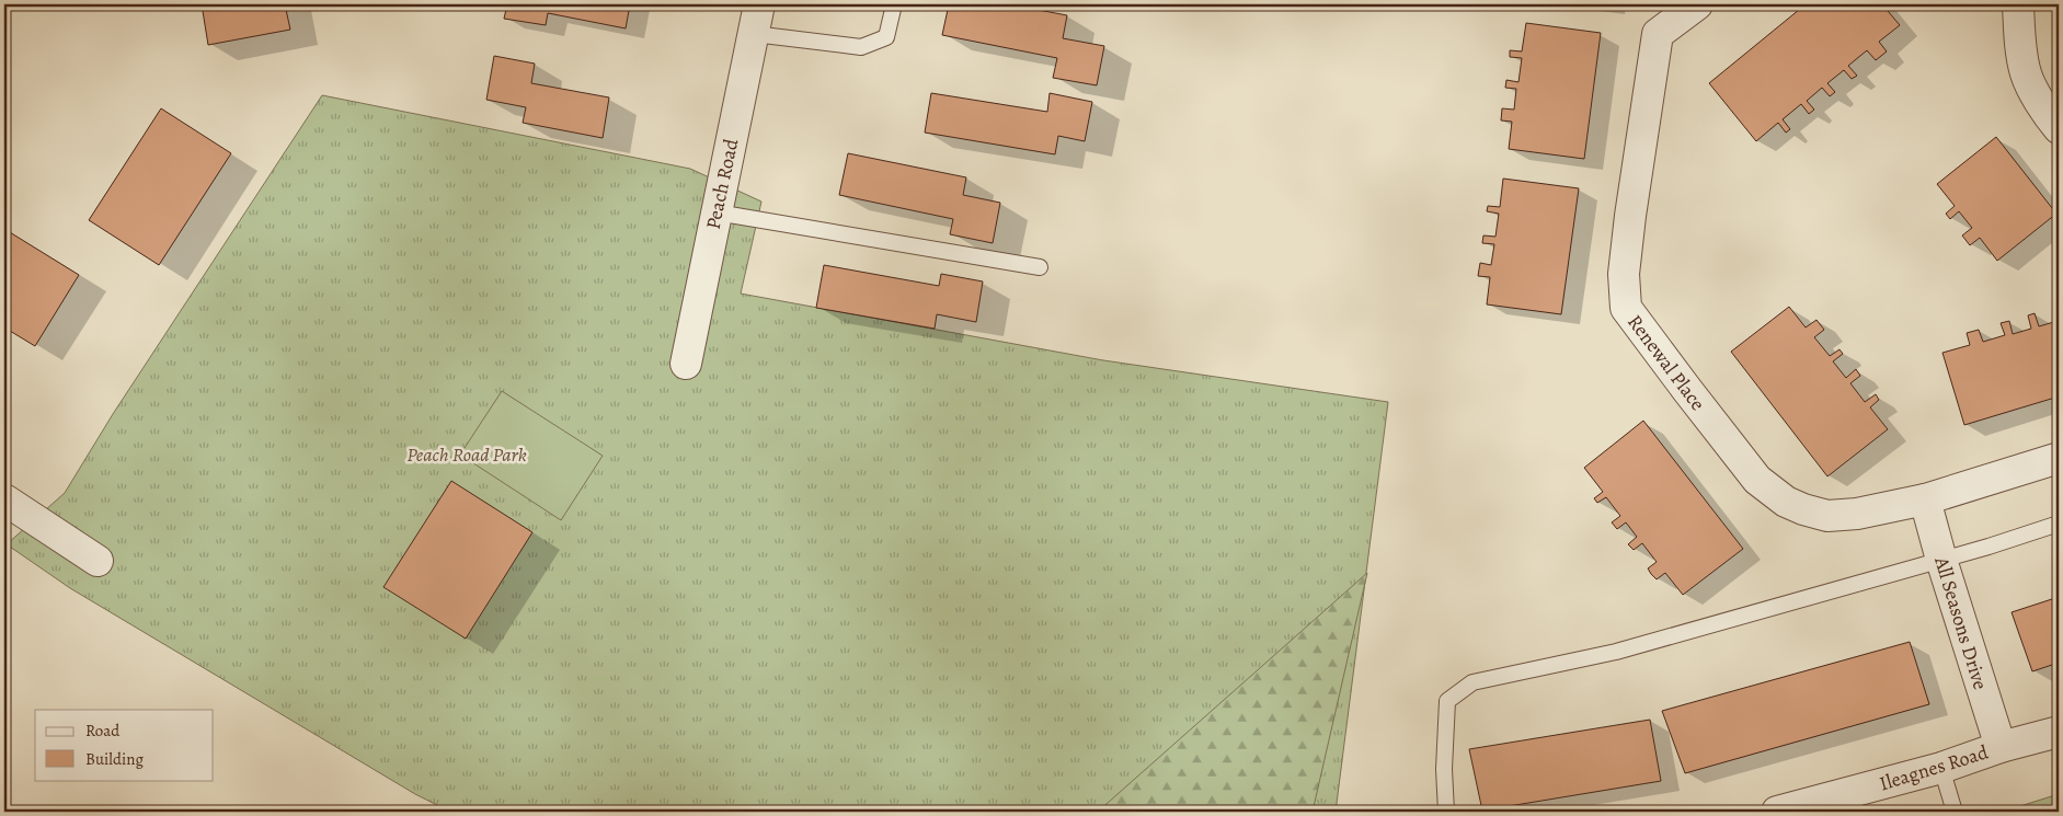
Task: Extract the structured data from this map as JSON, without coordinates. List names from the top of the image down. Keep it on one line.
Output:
{"streets":{"street":["Peach Road","Renewal Place","All Seasons Drive","Ileagnes Road"]},"crossings":[["Renewal Place","All Seasons Drive"],["All Seasons Drive","Ileagnes Road"]],"parks":["Peach Road Park"],"legend":["Road","Building"]}
